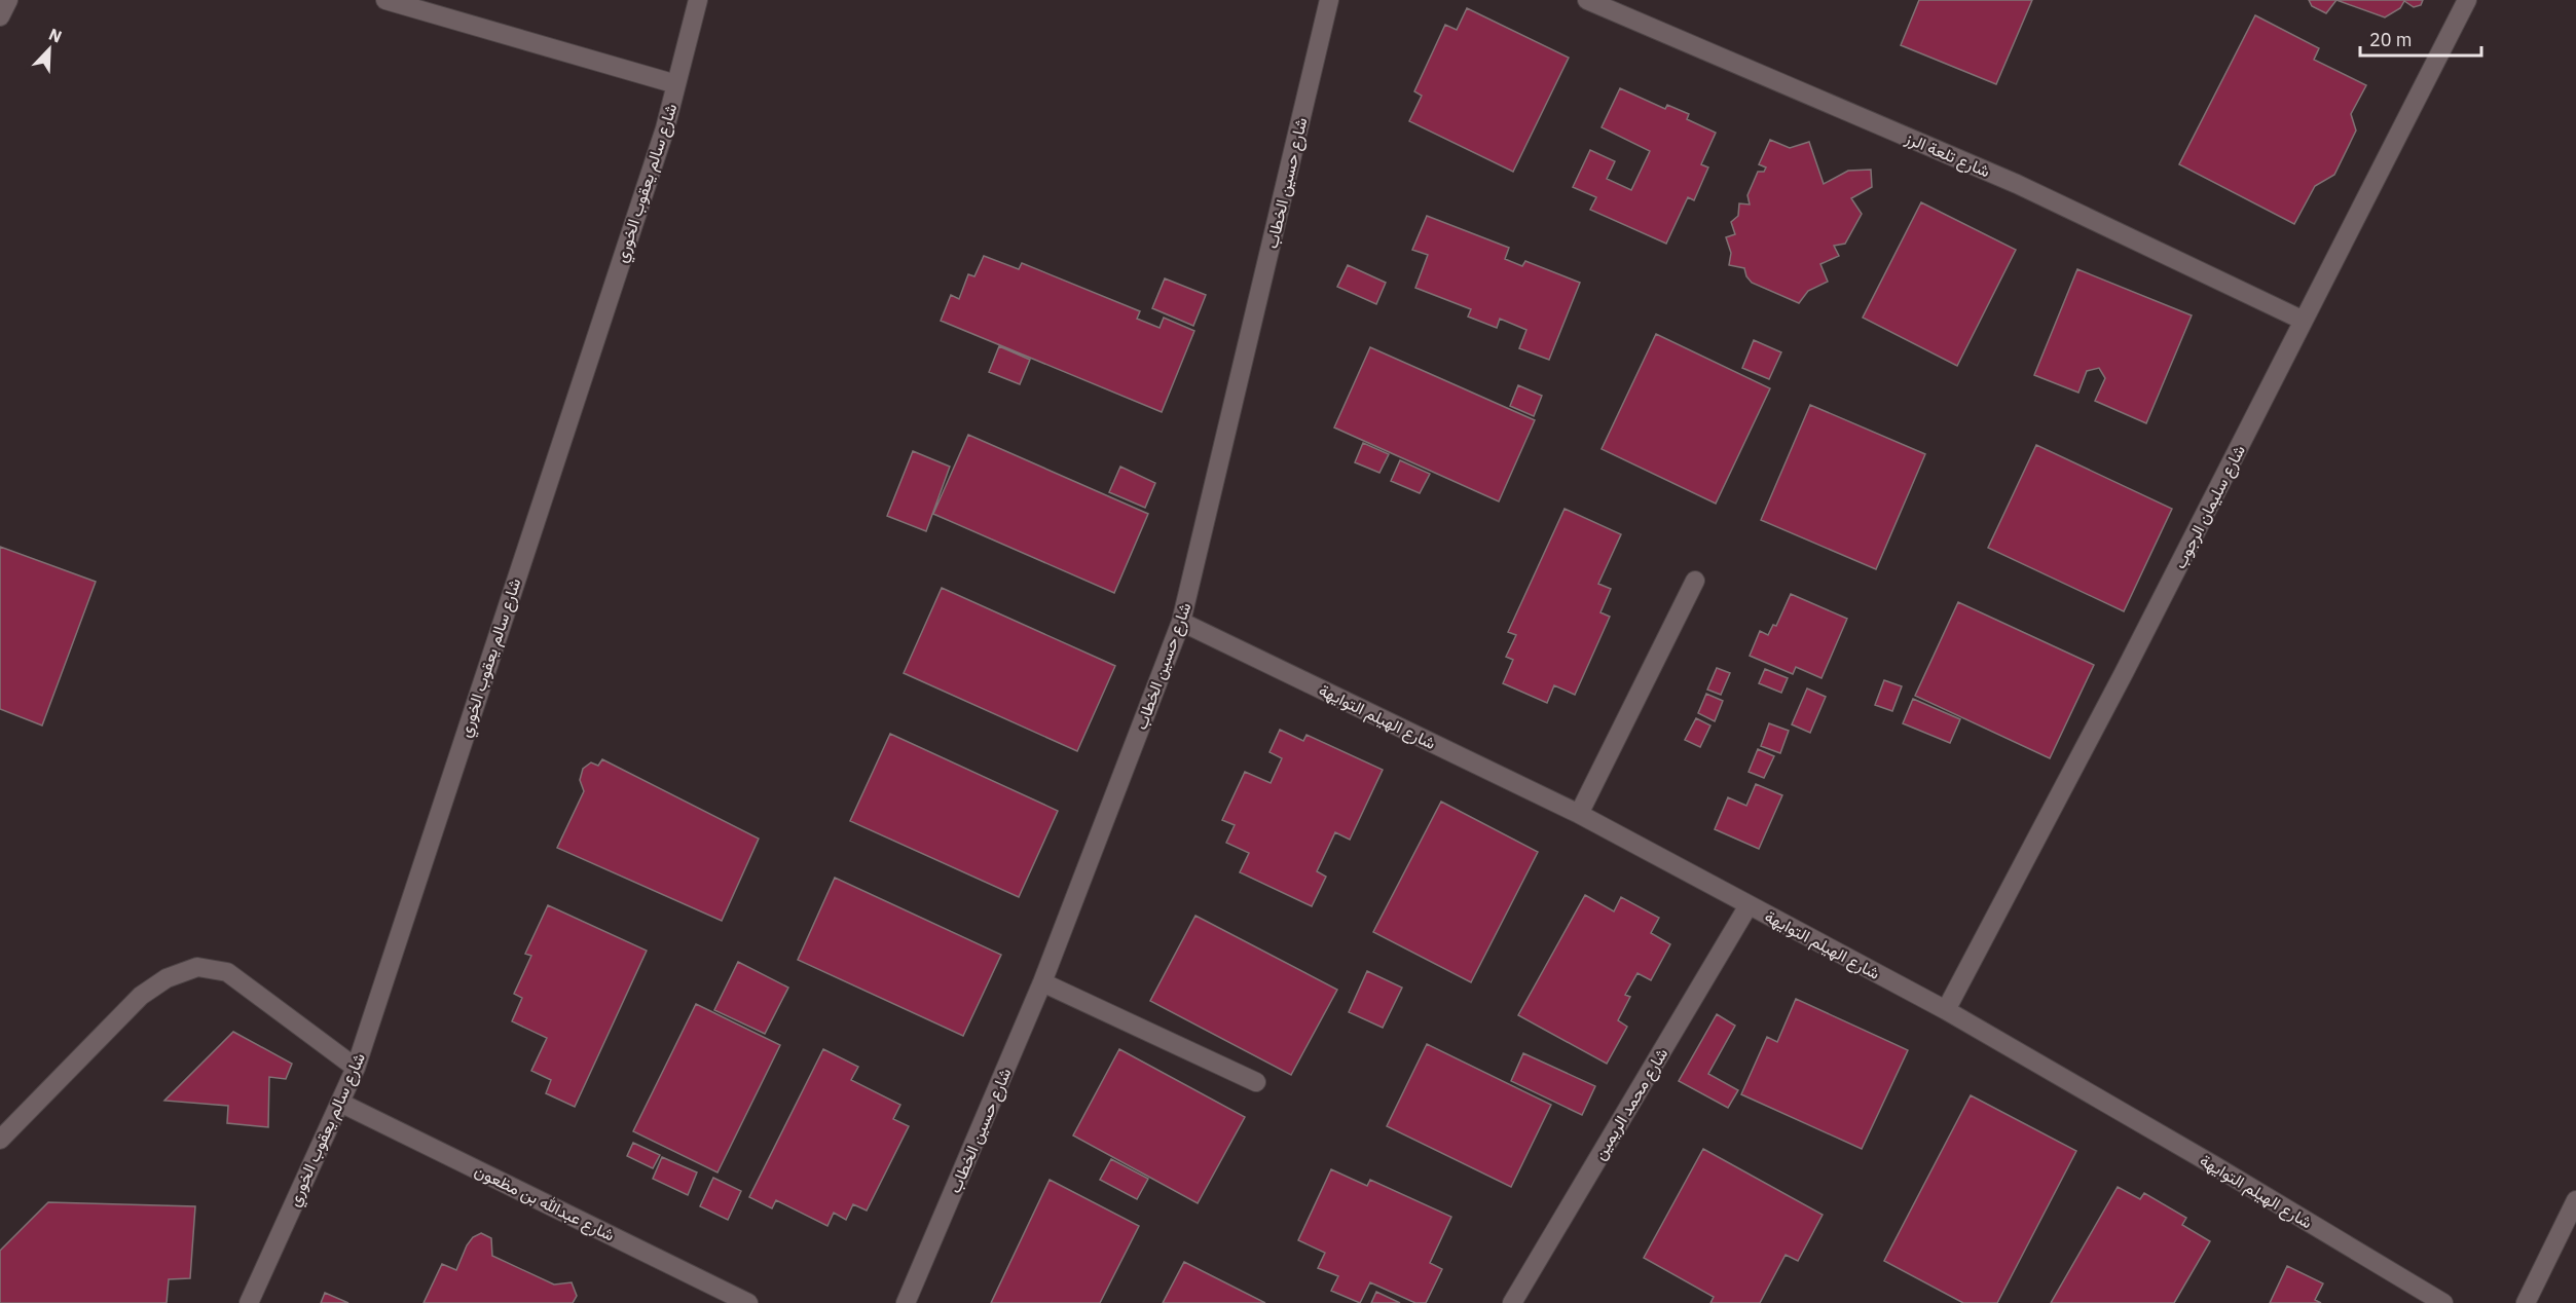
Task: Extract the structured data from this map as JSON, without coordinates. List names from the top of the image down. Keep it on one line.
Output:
{"streets":{"street":["شارع تلعة الرز","شارع سالم يعقوب الخوري","شارع حسين الخطاب","شارع سليمان الرجوب","شارع الهيلم التوايهة","شارع محمد الريمين","شارع عبدالله بن مظعون"]},"crossings":[["شارع تلعة الرز","شارع سليمان الرجوب"],["شارع سالم يعقوب الخوري","شارع عبدالله بن مظعون"],["شارع حسين الخطاب","شارع الهيلم التوايهة"],["شارع سليمان الرجوب","شارع الهيلم التوايهة"],["شارع الهيلم التوايهة","شارع محمد الريمين"]],"scale_bar":"20 m","north":"top right"}
